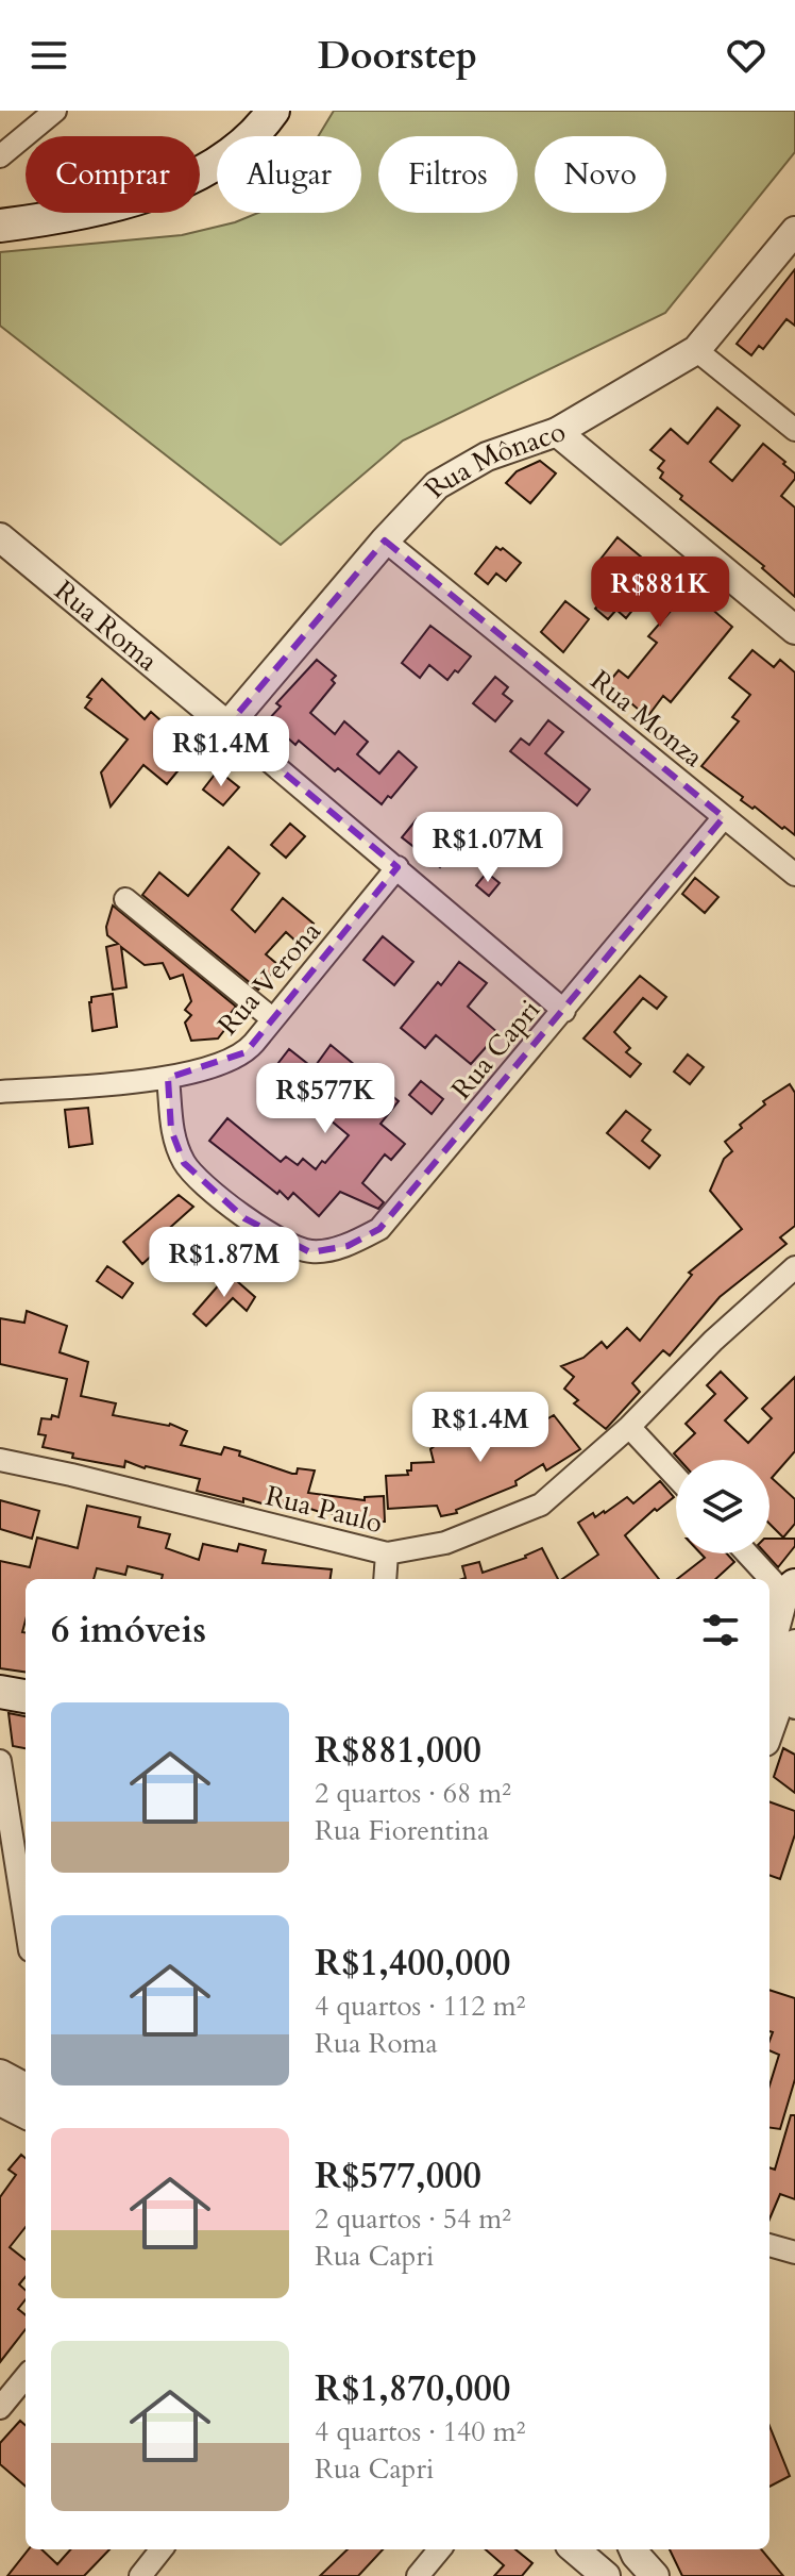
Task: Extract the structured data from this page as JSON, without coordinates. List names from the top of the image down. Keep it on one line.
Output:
{"streets":{"street":["Rua Mônaco","Rua Roma","Rua Monza","Rua Verona","Rua Capri","Rua Paulo"]},"crossings":[["Rua Mônaco","Rua Roma"],["Rua Mônaco","Rua Monza"],["Rua Roma","Rua Verona"],["Rua Roma","Rua Capri"],["Rua Monza","Rua Capri"],["Rua Verona","Rua Capri"]],"page":{"header":"Doorstep","chip":["Comprar","Alugar","Filtros","Novo"],"price":["R$881K","R$1.4M","R$1.07M","R$577K","R$1.87M","R$1.4M"],"heading":"6 imóveis","list":[{"name":"R$881,000","note":"2 quartos · 68 m² · Rua Fiorentina"},{"name":"R$1,400,000","note":"4 quartos · 112 m² · Rua Roma"},{"name":"R$577,000","note":"2 quartos · 54 m² · Rua Capri"},{"name":"R$1,870,000","note":"4 quartos · 140 m² · Rua Capri"}]}}
